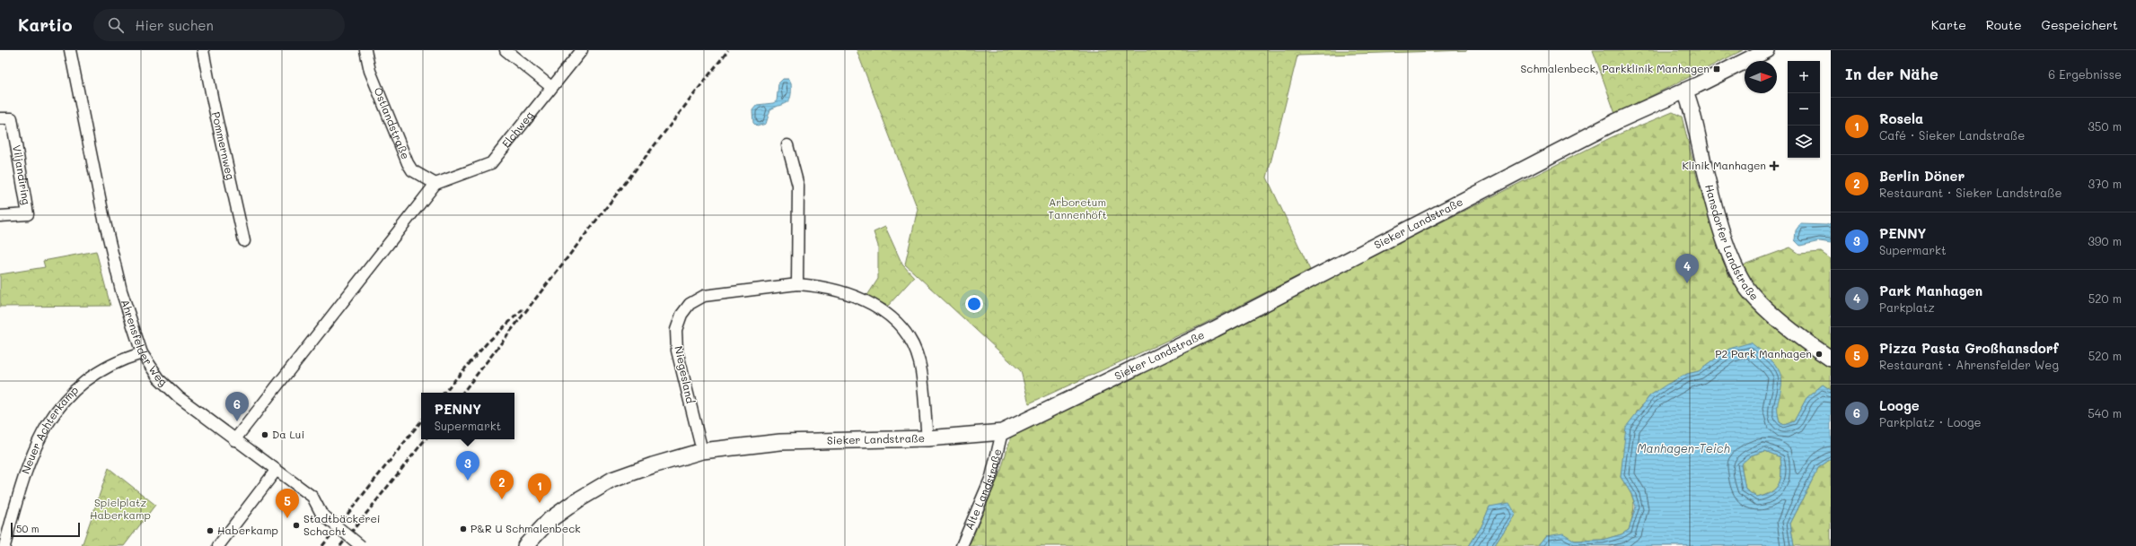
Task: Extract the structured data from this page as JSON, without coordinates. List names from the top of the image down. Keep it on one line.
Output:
{"streets":{"street":["Ostlandstraße","Elchweg","Pommernweg","Viljandiring","Sieker Landstraße","Hansdorfer Landstraße","Ahrensfelder Weg","Niegesland","Neuer Achterkamp","Alte Landstraße"]},"crossings":[["Ostlandstraße","Elchweg"],["Sieker Landstraße","Hansdorfer Landstraße"],["Sieker Landstraße","Niegesland"],["Sieker Landstraße","Alte Landstraße"],["Ahrensfelder Weg","Neuer Achterkamp"]],"water":["Manhagen-Teich"],"parks":["Arboretum Tannenhöft","Spielplatz Haberkamp"],"places":{"transit":["Schmalenbeck, Parkklinik Manhagen"],"health":["Klinik Manhagen"],"other":["P2 Park Manhagen","Da Lui","Stadtbäckerei Schacht","P&R U Schmalenbeck","Haberkamp"]},"scale_bar":"50 m","north":"right","page":{"header":"Kartio","search":"Hier suchen","nav":["Karte","Route","Gespeichert"],"heading":["In der Nähe","6 Ergebnisse"],"map_buttons":["+","−"],"list":[{"mark":"1","name":"Rosela","note":"Café · Sieker Landstraße","value":"350 m"},{"mark":"2","name":"Berlin Döner","note":"Restaurant · Sieker Landstraße","value":"370 m"},{"mark":"3","name":"PENNY","note":"Supermarkt","value":"390 m"},{"mark":"4","name":"Park Manhagen","note":"Parkplatz","value":"520 m"},{"mark":"5","name":"Pizza Pasta Großhansdorf","note":"Restaurant · Ahrensfelder Weg","value":"520 m"},{"mark":"6","name":"Looge","note":"Parkplatz · Looge","value":"540 m"}],"pins":["4","6","3","2","1","5"],"popup":["PENNY","Supermarkt"],"scale":"50 m"}}
